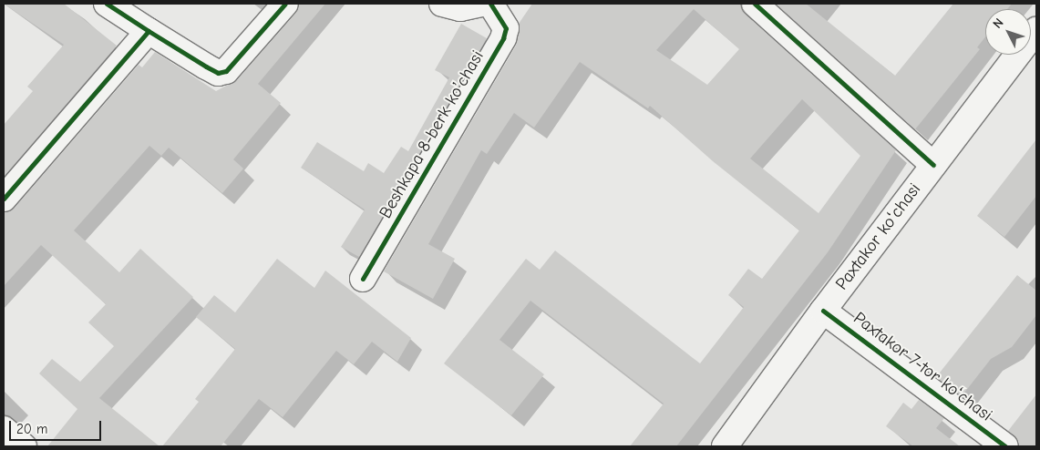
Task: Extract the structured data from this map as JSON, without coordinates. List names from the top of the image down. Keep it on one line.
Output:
{"streets":{"street":["Beshkapa 8-berk koʼchasi","Paxtakor koʻchasi","Paxtakor 7-tor koʻchasi"]},"crossings":[["Paxtakor koʻchasi","Paxtakor 7-tor koʻchasi"]],"scale_bar":"20 m","north":"top left"}
